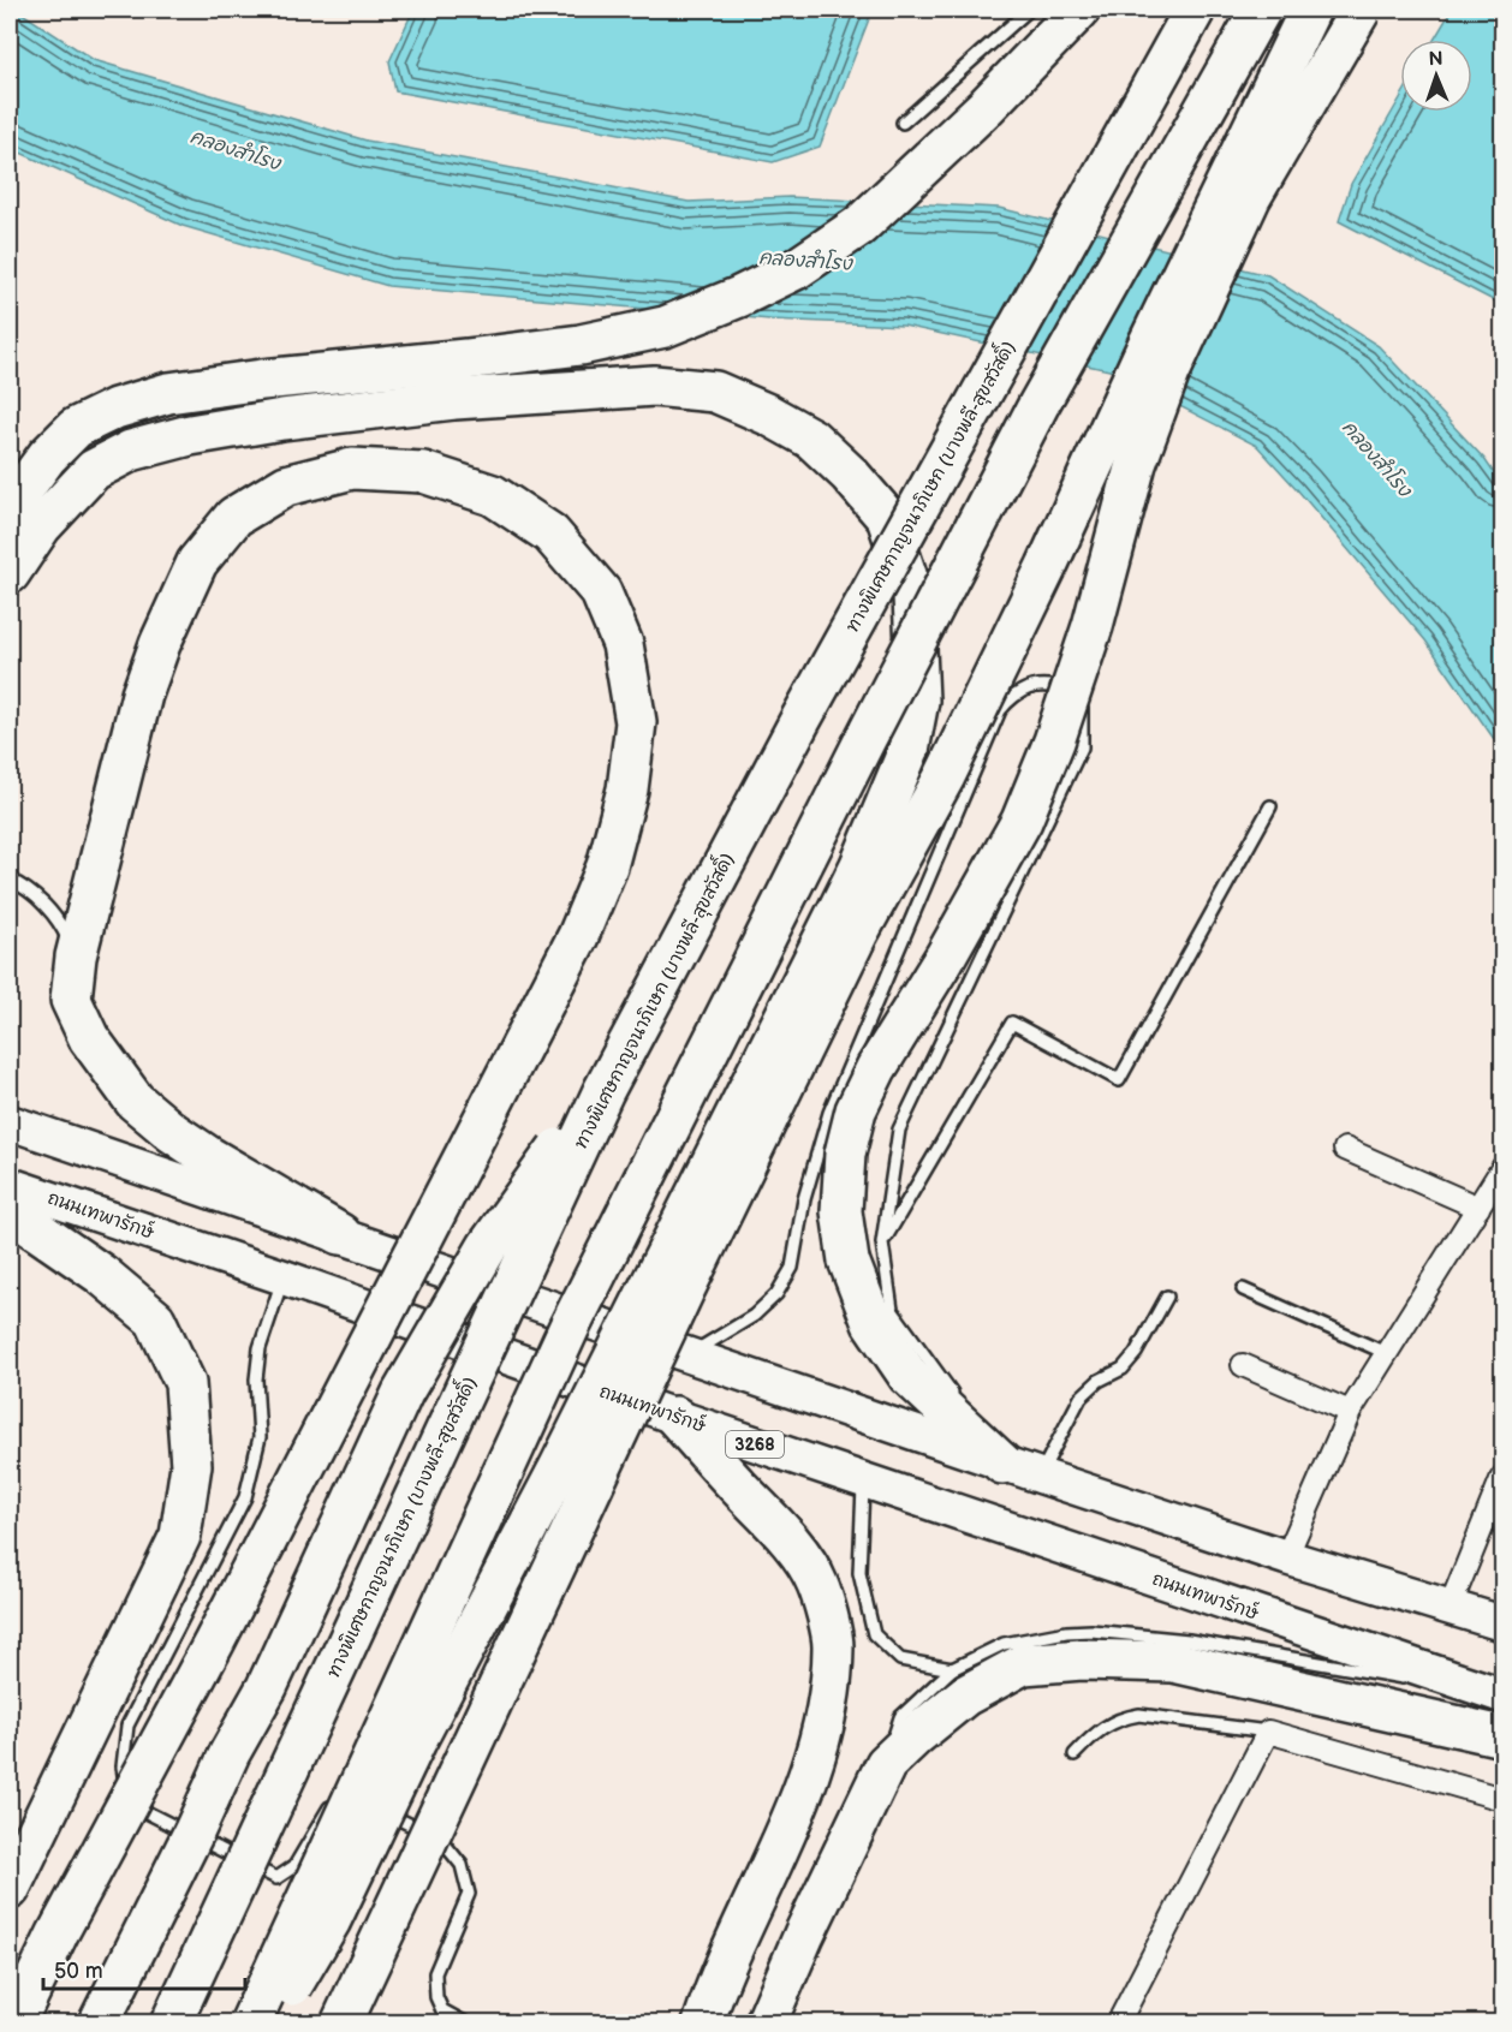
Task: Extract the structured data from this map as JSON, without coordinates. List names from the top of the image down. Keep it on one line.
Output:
{"streets":{"highway":["ทางพิเศษกาญจนาภิเษก (บางพลี-สุขสวัสดิ์)"],"main road":["ถนนเทพารักษ์","3268"]},"water":["คลองสำโรง"],"scale_bar":"50 m","north":"top"}
